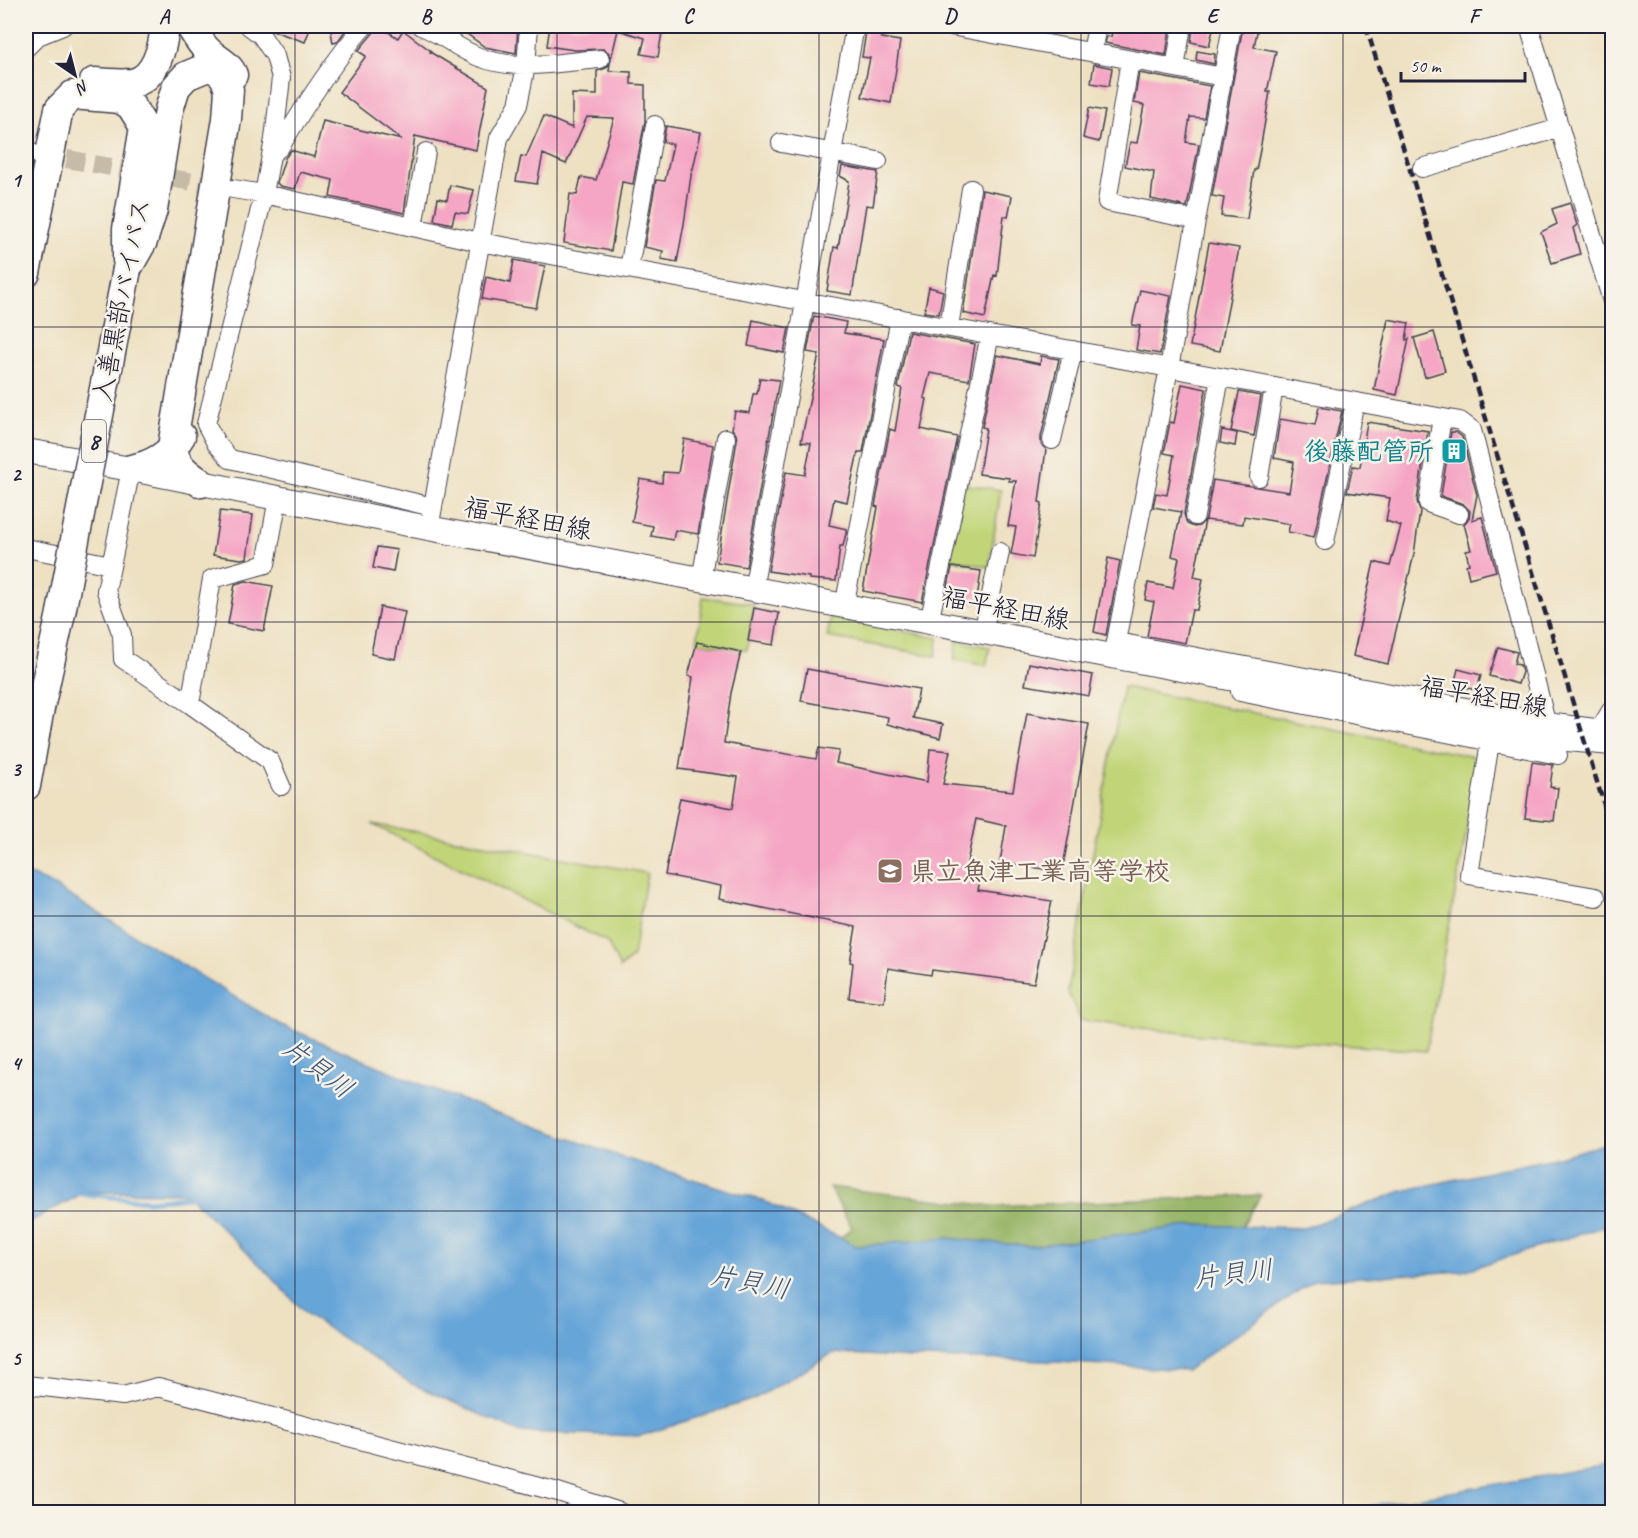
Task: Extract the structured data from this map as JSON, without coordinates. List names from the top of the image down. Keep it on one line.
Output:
{"streets":{"highway":["入善黒部バイパス","8"],"main road":["福平経田線"]},"water":["片貝川"],"places":{"building":["後藤配管所"],"school or university":["県立魚津工業高等学校"]},"scale_bar":"50 m","north":"bottom right","grid":{"columns":["A","B","C","D","E","F"],"rows":["1","2","3","4","5"]}}
